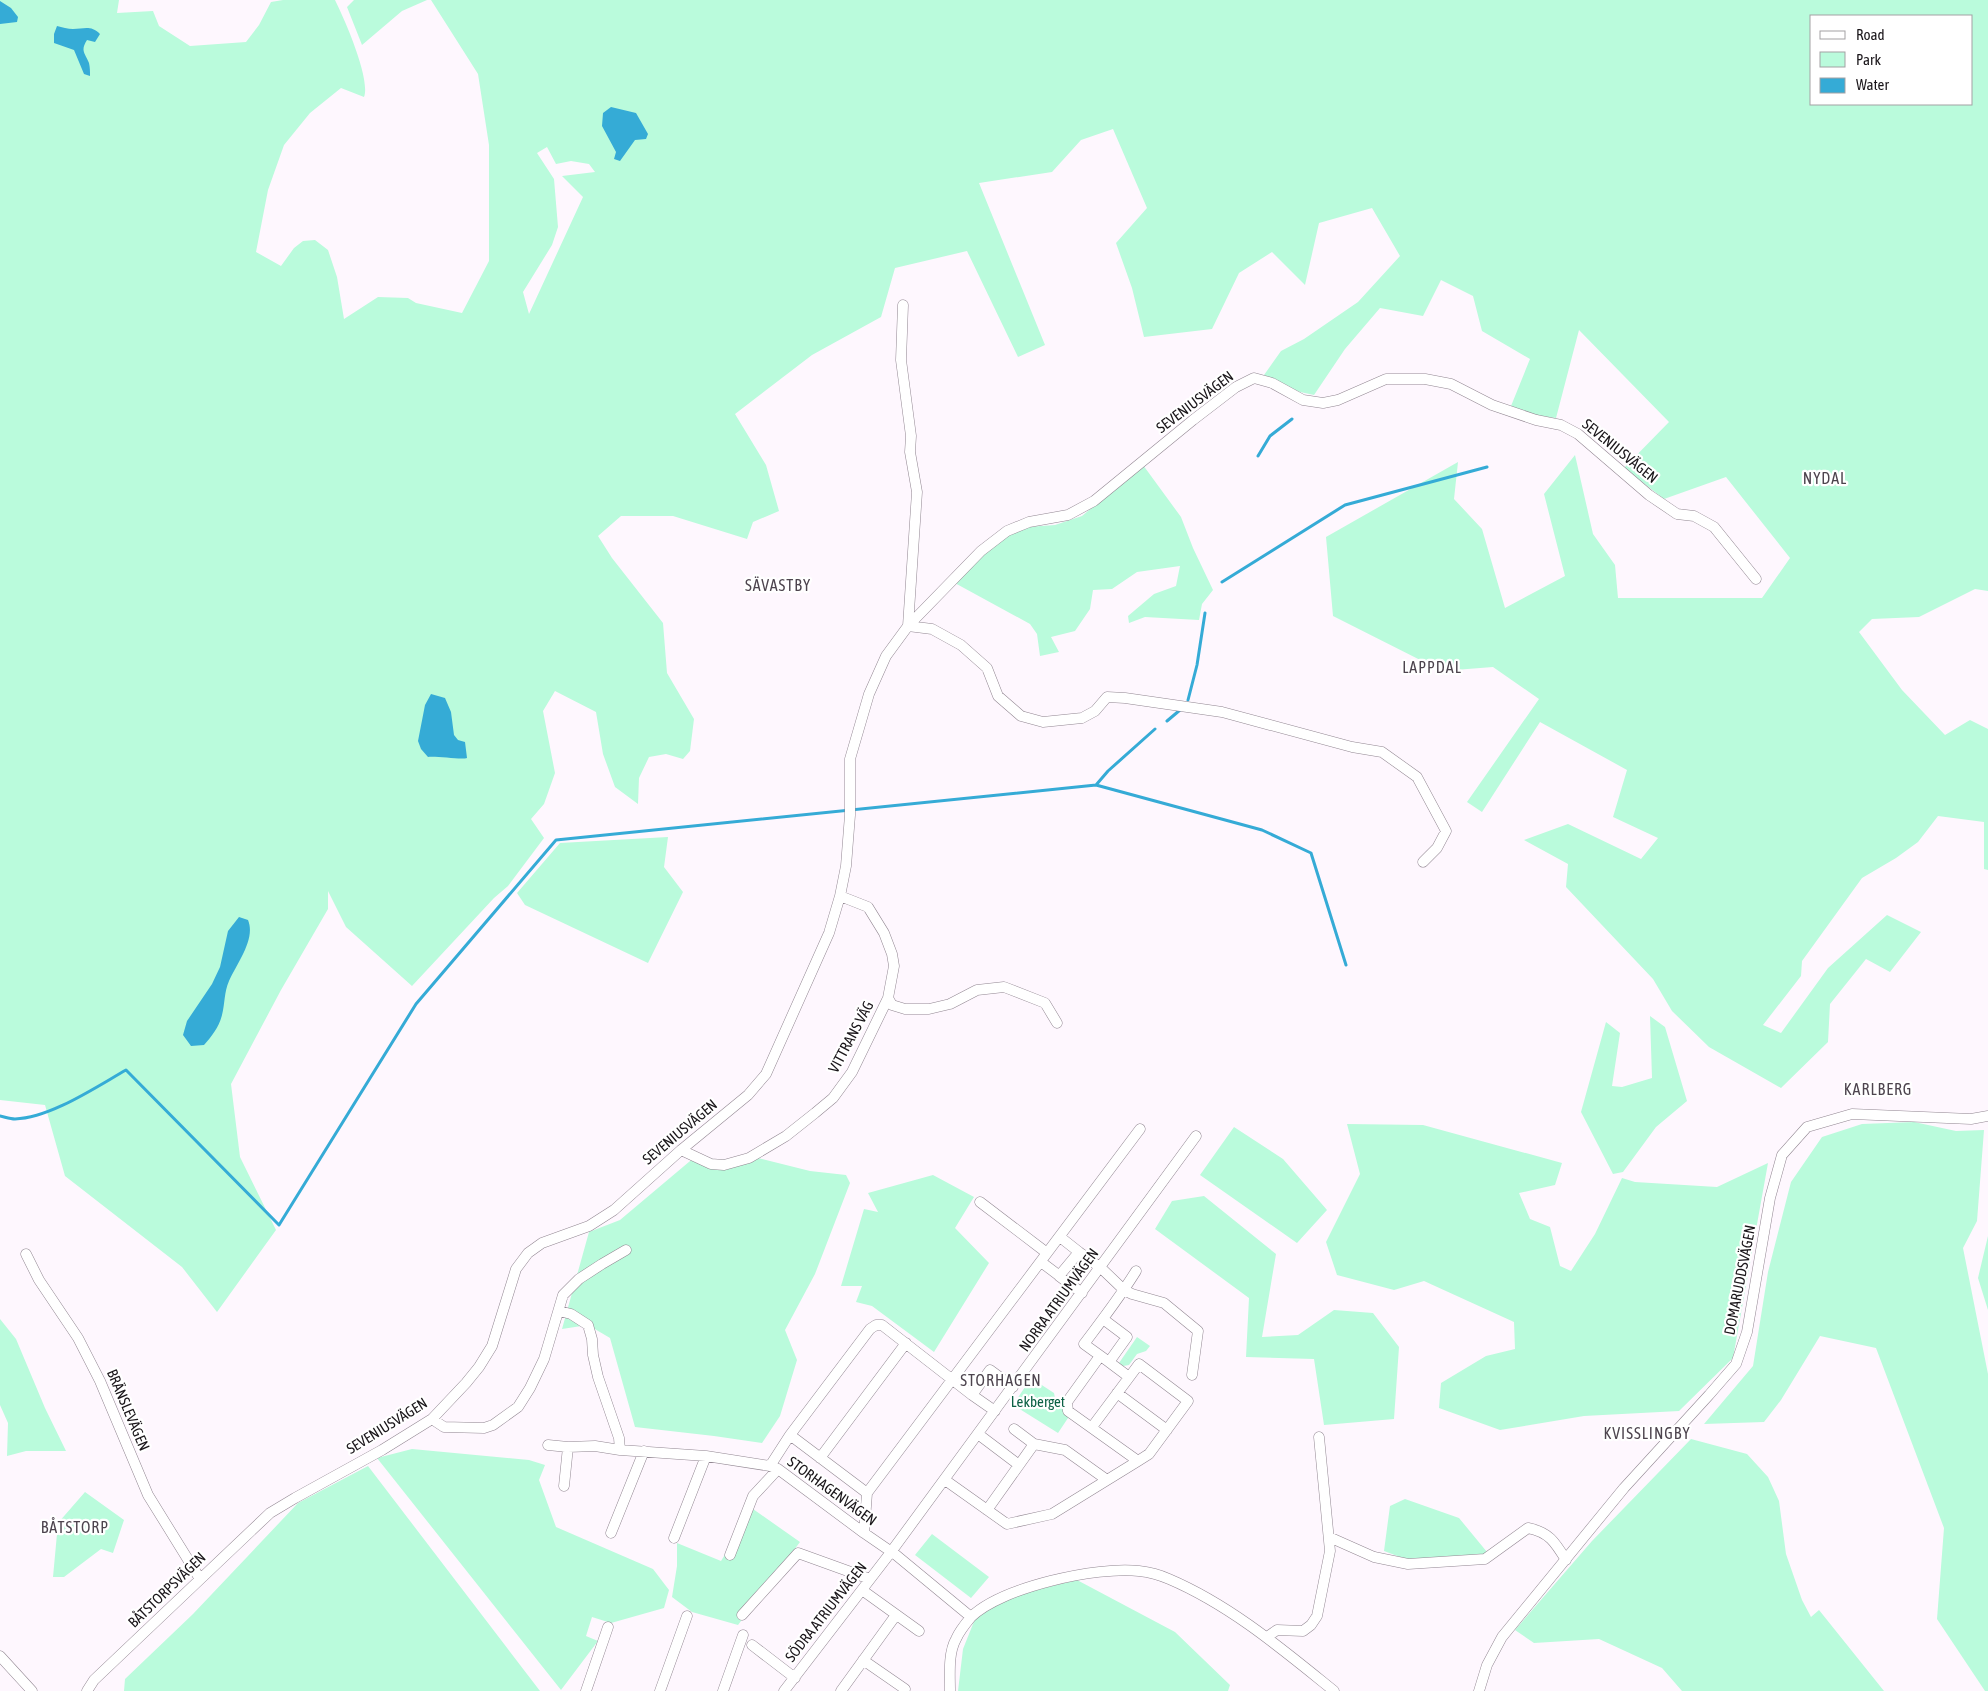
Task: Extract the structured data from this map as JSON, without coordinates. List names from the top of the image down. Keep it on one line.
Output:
{"streets":{"street":["SEVENIUSVÄGEN","VITTRANS VÄG","DOMARUDDSVÄGEN","NORRA ATRIUMVÄGEN","BRÄNSLEVÄGEN","STORHAGENVÄGEN","BÅTSTORPSVÄGEN","SÖDRA ATRIUMVÄGEN"]},"crossings":[["SEVENIUSVÄGEN","VITTRANS VÄG"],["SEVENIUSVÄGEN","BÅTSTORPSVÄGEN"],["NORRA ATRIUMVÄGEN","STORHAGENVÄGEN"],["NORRA ATRIUMVÄGEN","SÖDRA ATRIUMVÄGEN"],["BRÄNSLEVÄGEN","BÅTSTORPSVÄGEN"],["STORHAGENVÄGEN","SÖDRA ATRIUMVÄGEN"]],"districts":["NYDAL","SÄVASTBY","LAPPDAL","KARLBERG","STORHAGEN","KVISSLINGBY","BÅTSTORP"],"parks":["Lekberget"],"legend":["Road","Park","Water"]}
